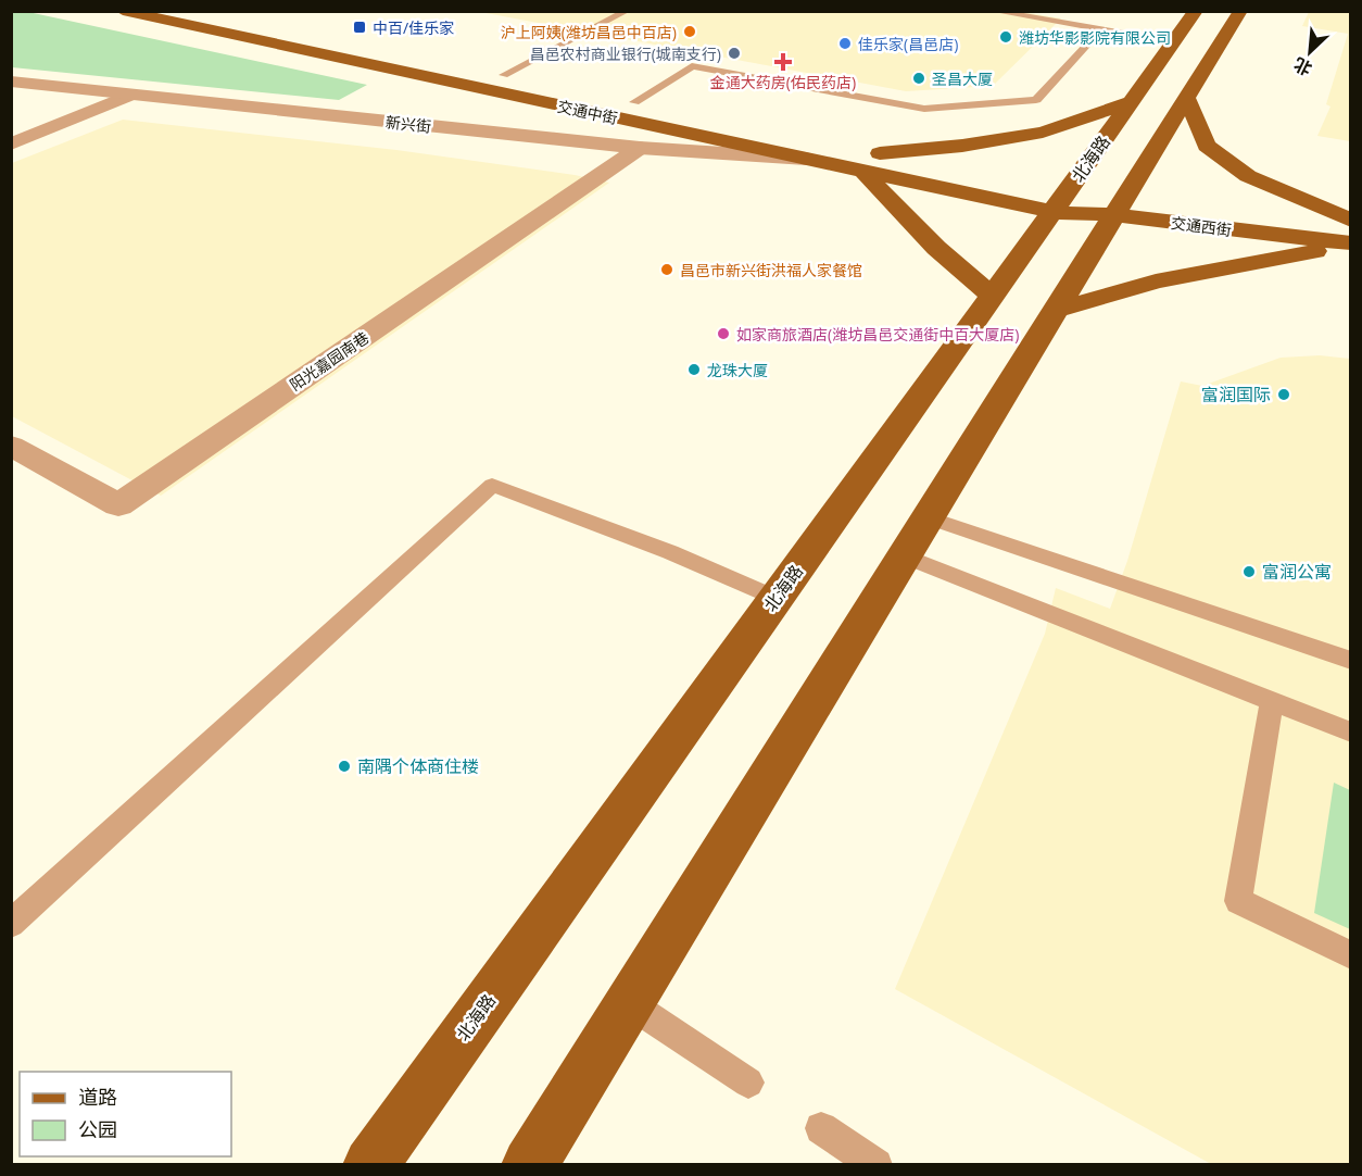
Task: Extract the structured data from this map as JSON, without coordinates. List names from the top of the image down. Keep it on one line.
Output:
{"streets":{"main road":["交通中街","北海路","交通西街"],"street":["新兴街","阳光嘉园南巷"]},"crossings":[["交通中街","新兴街"],["交通中街","北海路"],["交通中街","交通西街"],["新兴街","阳光嘉园南巷"],["北海路","交通西街"]],"places":{"transit":["中百/佳乐家"],"other":["沪上阿姨(潍坊昌邑中百店)","潍坊华影影院有限公司","佳乐家(昌邑店)","昌邑农村商业银行(城南支行)","圣昌大厦","昌邑市新兴街洪福人家餐馆","如家商旅酒店(潍坊昌邑交通街中百大厦店)","龙珠大厦","富润国际","富润公寓","南隅个体商住楼"],"health":["金通大药房(佑民药店)"]},"legend":["道路","公园"],"north":"bottom left"}
